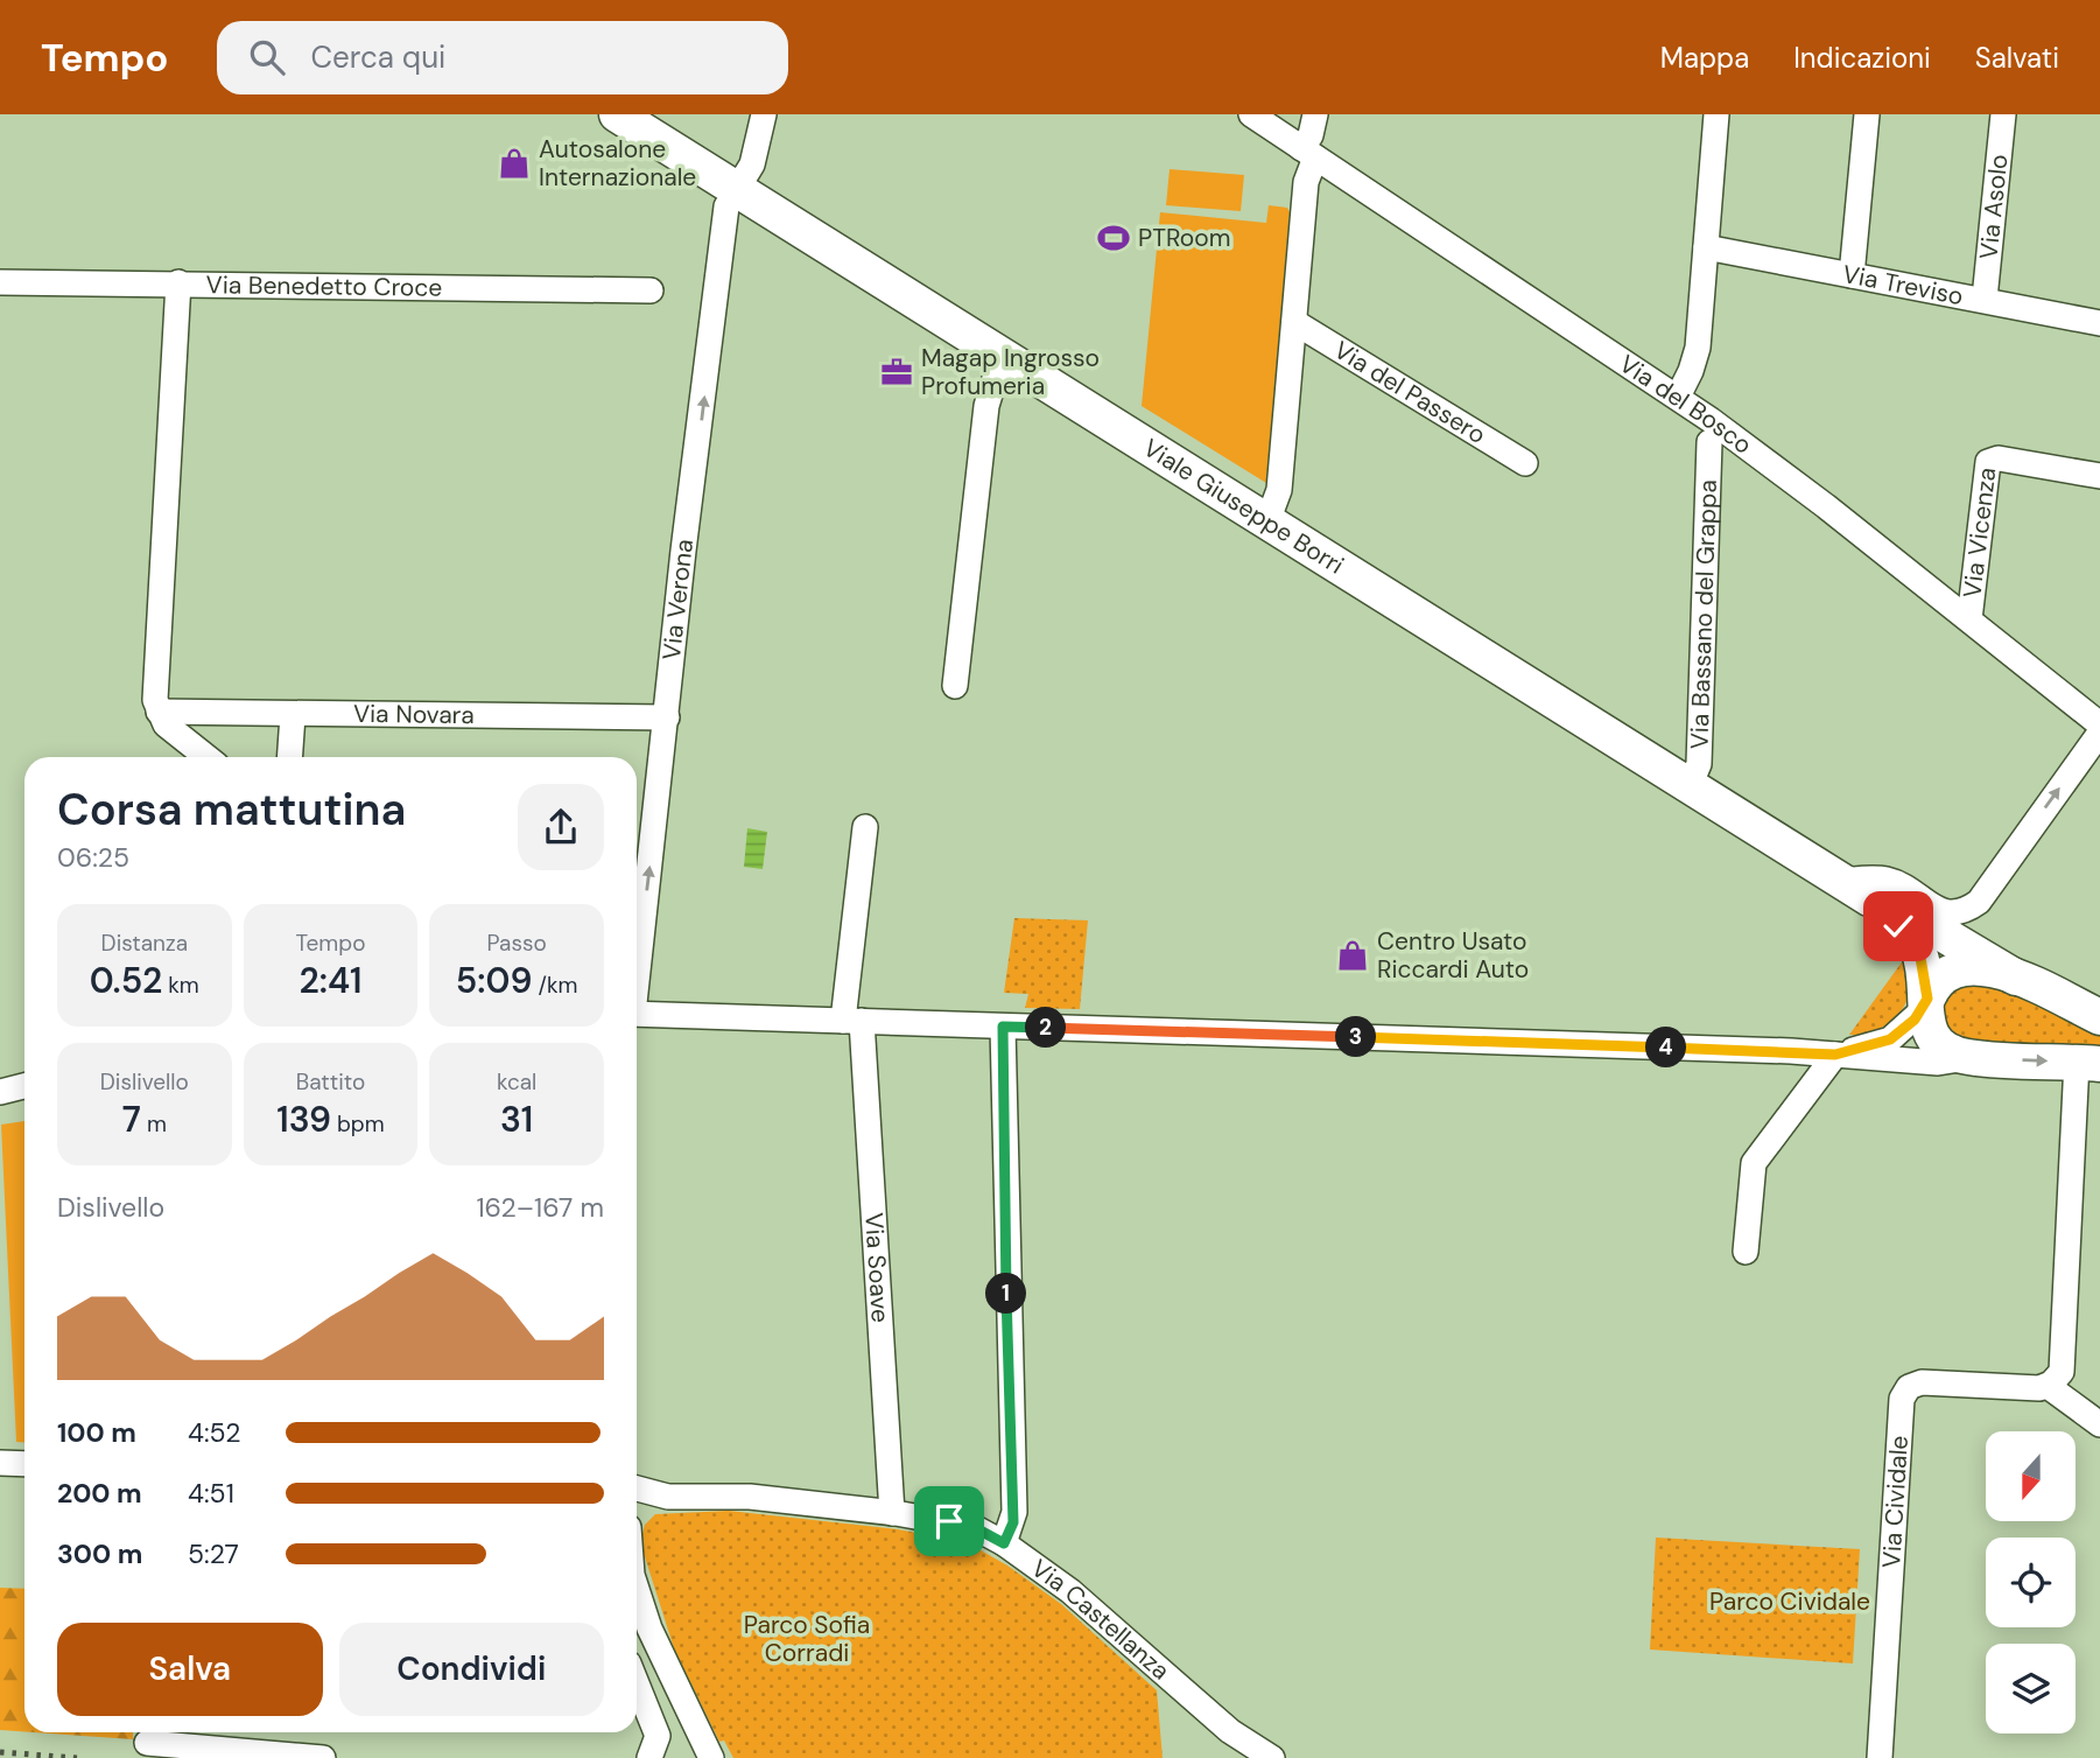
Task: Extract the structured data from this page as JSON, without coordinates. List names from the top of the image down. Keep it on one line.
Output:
{"streets":{"main road":["Viale Giuseppe Borri"],"street":["Via Asolo","Via Benedetto Croce","Via Treviso","Via del Passero","Via del Bosco","Via Vicenza","Via Verona","Via Bassano del Grappa","Via Novara","Via Soave","Via Cividale","Via Castellanza"]},"crossings":[["Via Asolo","Via Treviso"],["Via del Bosco","Via Vicenza"],["Viale Giuseppe Borri","Via Verona"],["Viale Giuseppe Borri","Via Bassano del Grappa"],["Via Verona","Via Novara"],["Via Soave","Via Castellanza"]],"one_way":["Via Verona"],"parks":["Parco Cividale","Parco Sofia Corradi"],"places":{"shop":["Autosalone Internazionale","Centro Usato Riccardi Auto"],"sports":["PTRoom"],"office":["Magap Ingrosso Profumeria"]},"north":"bottom","page":{"header":"Tempo","search":"Cerca qui","nav":["Mappa","Indicazioni","Salvati"],"heading":["Corsa mattutina","06:25"],"stats":[["Distanza","0.52 km"],["Tempo","2:41"],["Passo","5:09 /km"],["Dislivello","7 m"],["Battito","139 bpm"],["kcal","31"]],"pins":["2","3","4","1"],"chart":["Dislivello","162–167 m"],"list":[{"name":"100 m","note":"4:52"},{"name":"200 m","note":"4:51"},{"name":"300 m","note":"5:27"}],"buttons":["Salva","Condividi"]}}
